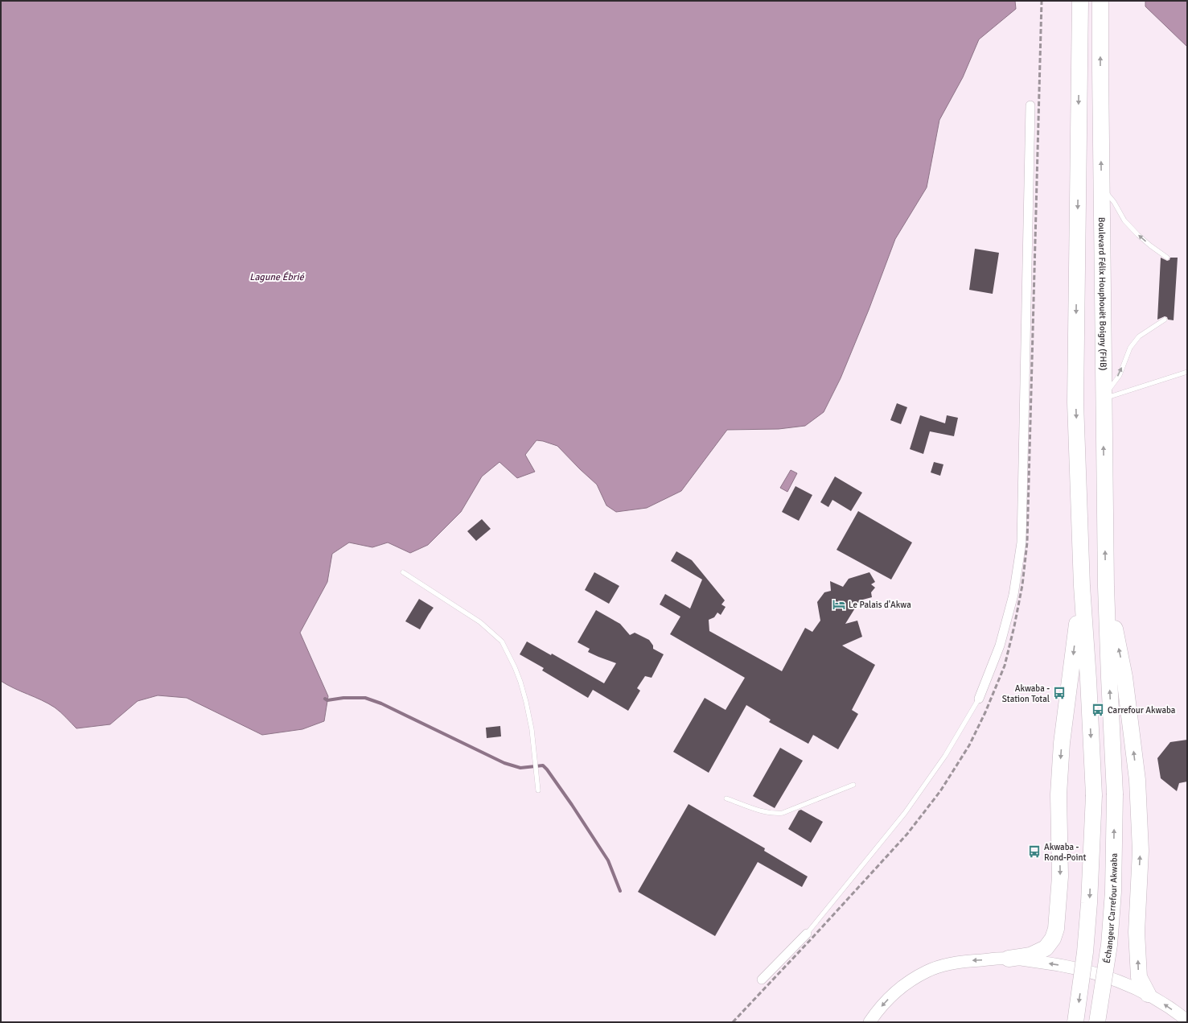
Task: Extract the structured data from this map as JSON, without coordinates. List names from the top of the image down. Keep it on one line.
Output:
{"streets":{"highway":["Boulevard Félix Houphouët Boigny (FHB)","Échangeur Carrefour Akwaba"]},"crossings":[["Boulevard Félix Houphouët Boigny (FHB)","Échangeur Carrefour Akwaba"]],"water":["Lagune Ébrié"],"places":{"hotel":["Le Palais d'Akwa"],"bus stop":["Akwaba - Station Total","Carrefour Akwaba","Akwaba - Rond-Point"]}}
